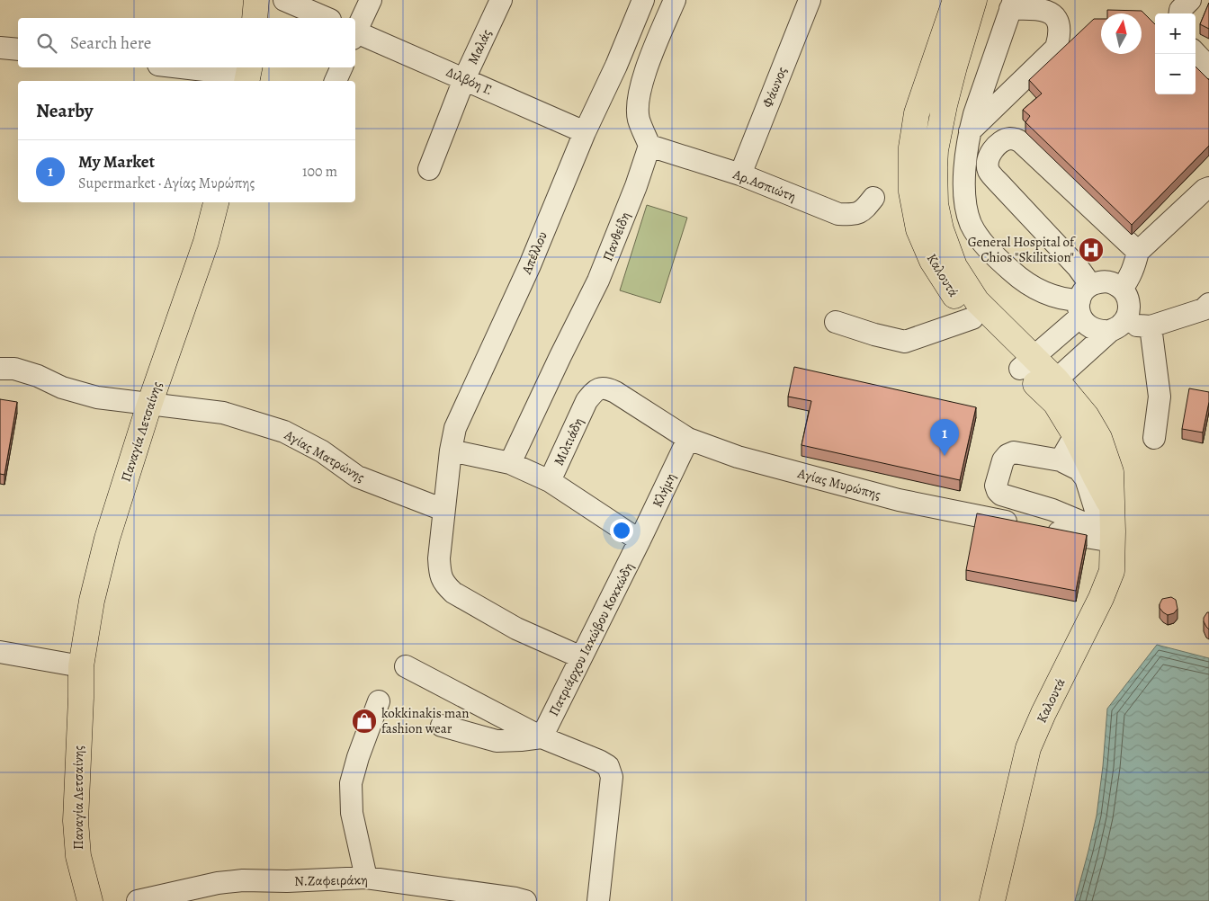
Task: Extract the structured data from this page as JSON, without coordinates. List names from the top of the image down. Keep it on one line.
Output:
{"streets":{"main road":["Καλουτά","Παναγία Λετσαίνης"],"street":["Μαλάς","Διλβόη Γ.","Φάωνος","Αρ.Ασπιώτη","Πανθείδη","Απέλλου","Μιλτιάδη","Αγίας Ματρώνης","Αγίας Μυρώπης","Κλήμη","Πατριάρχου Ιακώβου Κοκκώδη","Ν.Ζαφειράκη"]},"crossings":[["Μαλάς","Διλβόη Γ."],["Διλβόη Γ.","Απέλλου"],["Φάωνος","Αρ.Ασπιώτη"],["Αρ.Ασπιώτη","Πανθείδη"],["Απέλλου","Αγίας Ματρώνης"],["Απέλλου","Πατριάρχου Ιακώβου Κοκκώδη"],["Καλουτά","Αγίας Μυρώπης"],["Παναγία Λετσαίνης","Αγίας Ματρώνης"],["Μιλτιάδη","Αγίας Μυρώπης"],["Αγίας Μυρώπης","Κλήμη"],["Κλήμη","Πατριάρχου Ιακώβου Κοκκώδη"]],"places":{"hospital":["General Hospital of Chios \"Skilitsion\""],"shop":["kokkinakis man fashion wear"]},"north":"top","page":{"map_buttons":["+","−"],"search":"Search here","heading":"Nearby","list":[{"mark":"1","name":"My Market","note":"Supermarket · Αγίας Μυρώπης","value":"100 m"}],"pins":"1"}}
